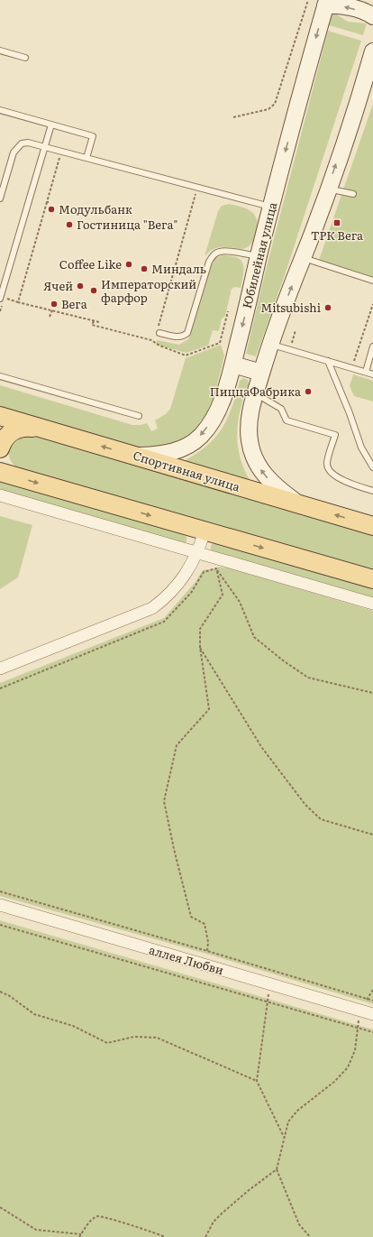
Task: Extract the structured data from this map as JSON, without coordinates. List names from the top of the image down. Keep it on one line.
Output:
{"streets":{"main road":["Юбилейная улица","Спортивная улица"],"street":["аллея Любви"]},"crossings":[["Юбилейная улица","Спортивная улица"]],"places":{"other":["Модульбанк","Гостиница \"Вега\"","Coffee Like","Миндаль","Ячей","Императорский фарфор","Вега","Mitsubishi","ПиццаФабрика"],"transit":["ТРК Вега"]}}
